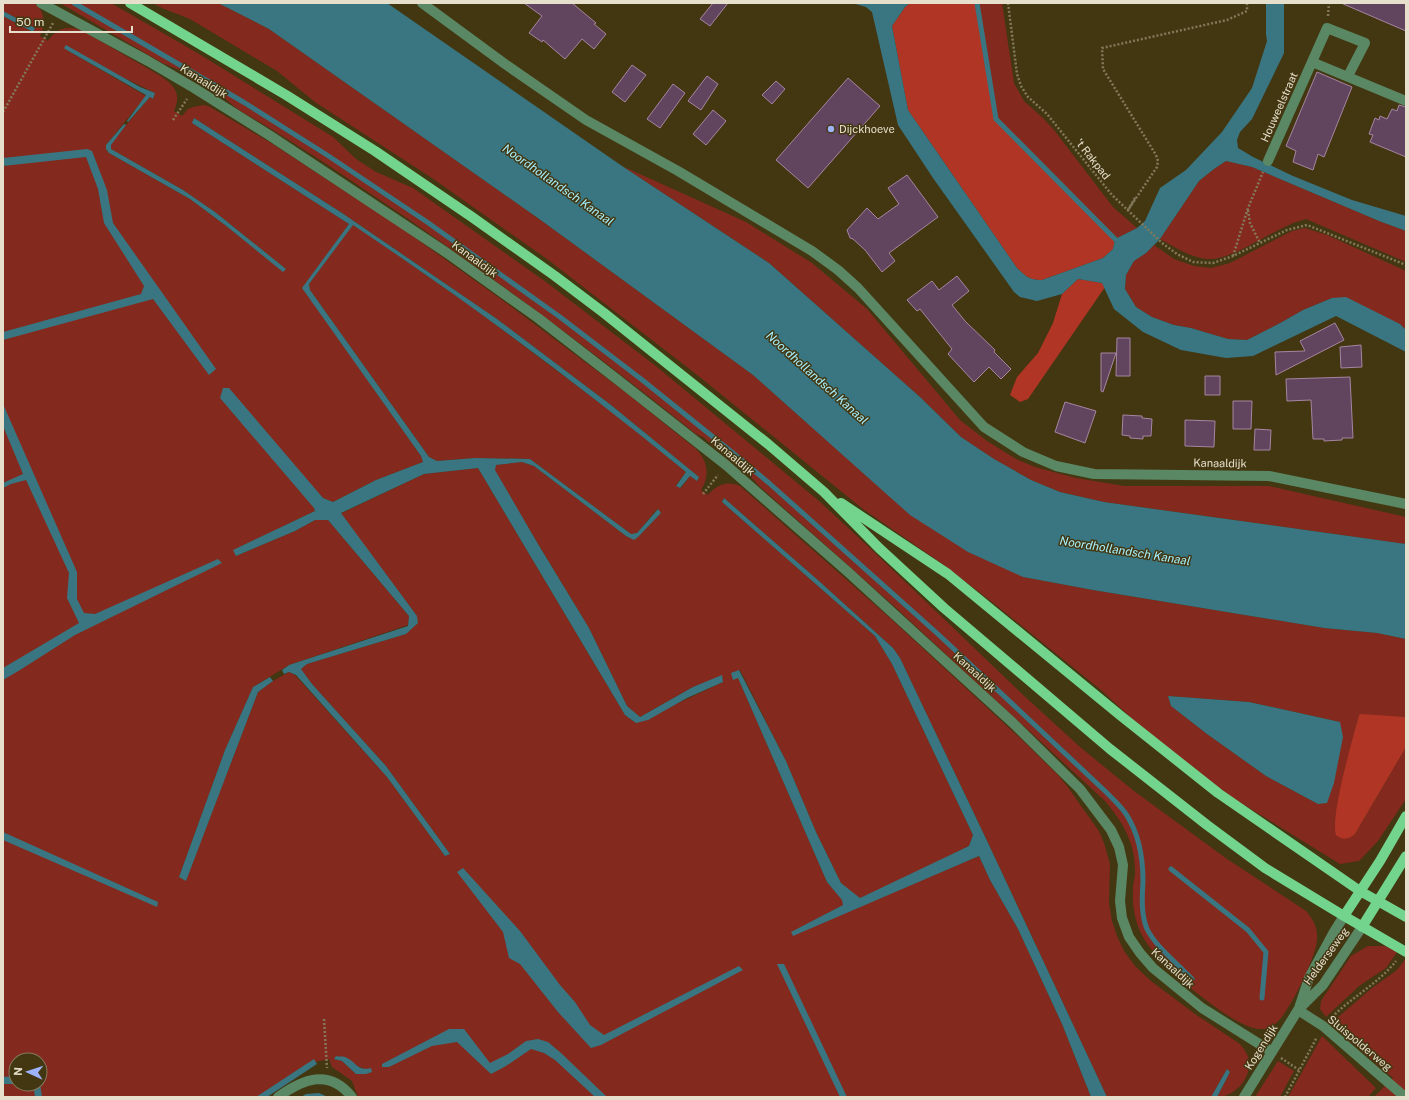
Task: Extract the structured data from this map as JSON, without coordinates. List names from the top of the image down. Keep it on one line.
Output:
{"streets":{"street":["Kanaaldijk","Houweelstraat","Helderseweg","Sluispolderweg","Kogendijk"],"path":["'t Rakpad"]},"crossings":[["Kanaaldijk","Kogendijk"],["Helderseweg","Sluispolderweg"],["Helderseweg","Kogendijk"],["Sluispolderweg","Kogendijk"]],"water":["Noordhollandsch Kanaal"],"places":["Dijckhoeve"],"scale_bar":"50 m","north":"left"}
